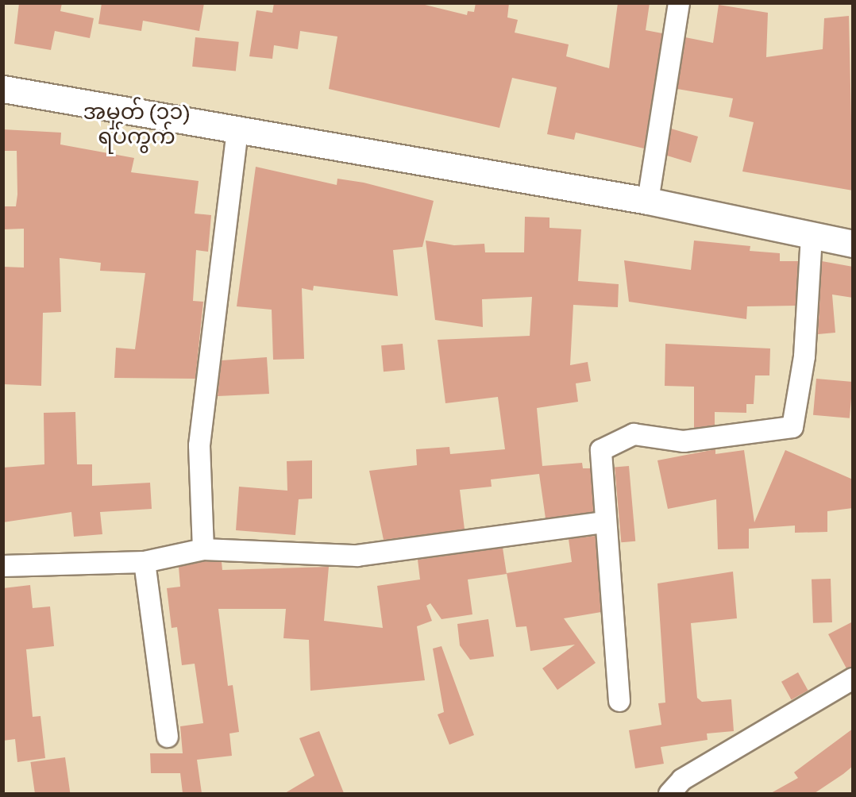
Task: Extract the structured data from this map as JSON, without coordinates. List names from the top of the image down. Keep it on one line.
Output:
{"districts":["အမှတ် (၁၁) ရပ်ကွက်"]}
